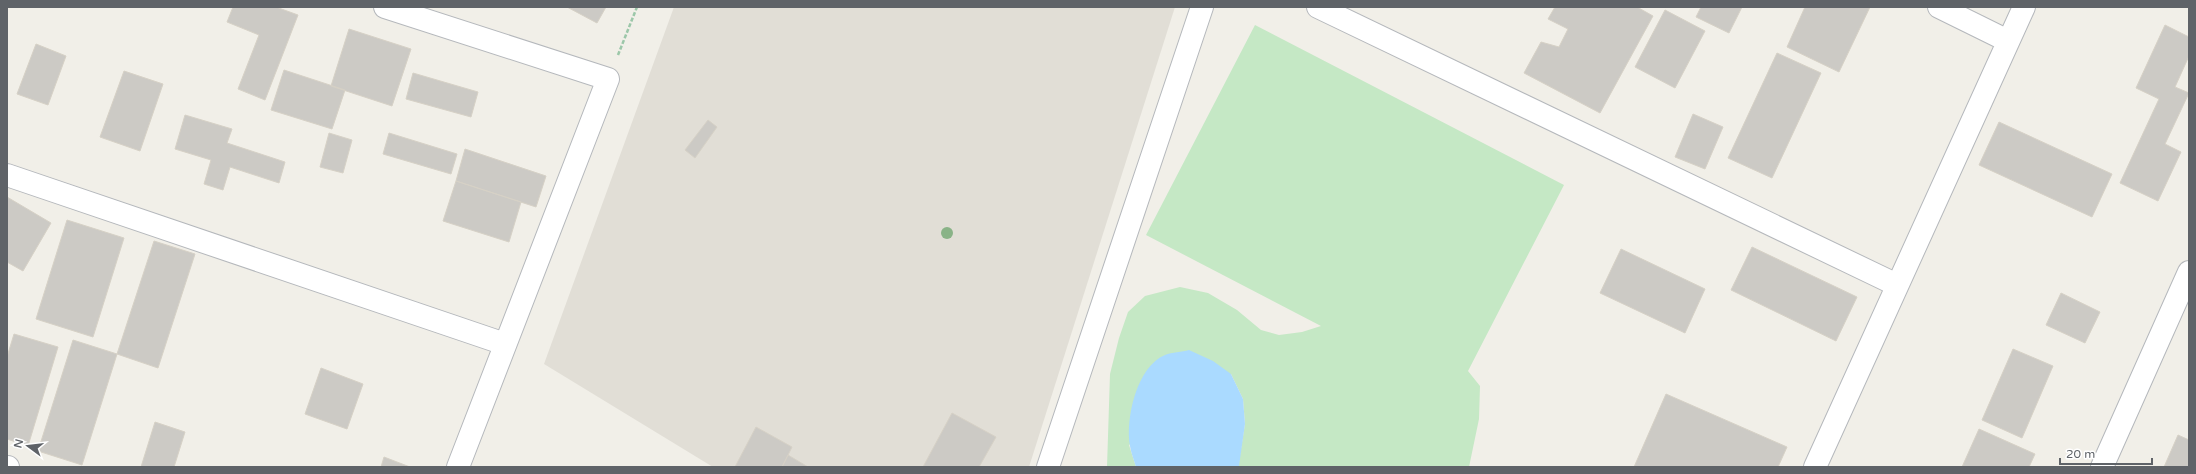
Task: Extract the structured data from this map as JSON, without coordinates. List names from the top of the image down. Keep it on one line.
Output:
{"scale_bar":"20 m","north":"left"}
